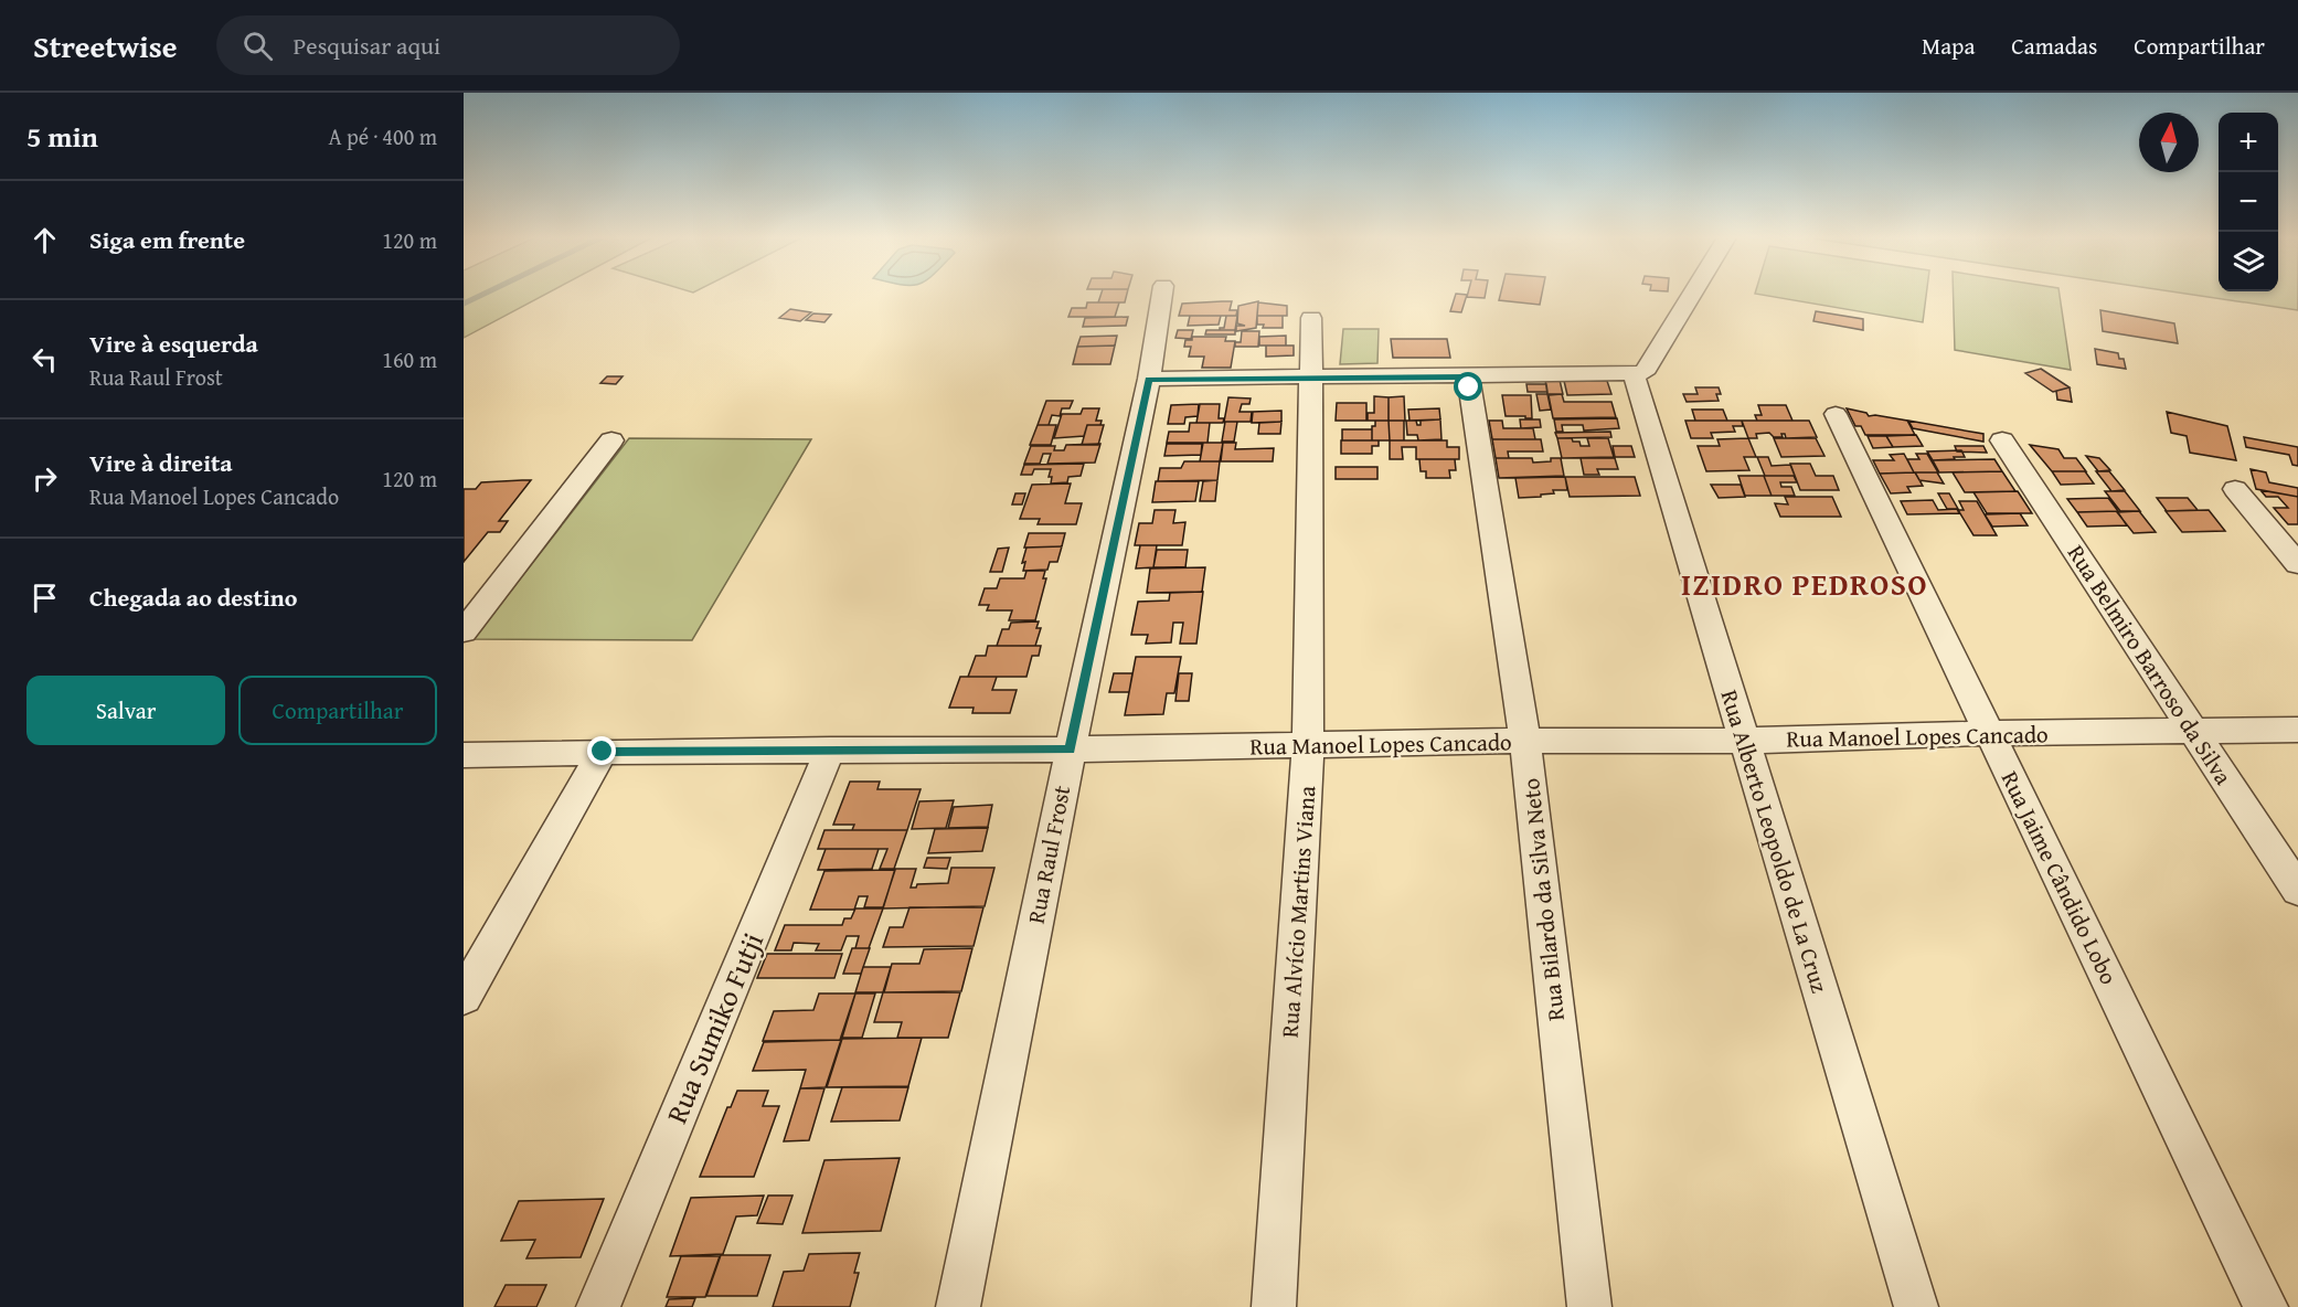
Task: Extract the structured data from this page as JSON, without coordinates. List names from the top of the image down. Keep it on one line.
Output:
{"streets":{"street":["Rua Belmiro Barroso da Silva","Rua Manoel Lopes Cancado","Rua Alberto Leopoldo de La Cruz","Rua Raul Frost","Rua Jaime Cândido Lobo","Rua Bilardo da Silva Neto","Rua Alvício Martins Viana","Rua Sumiko Futji"]},"crossings":[["Rua Belmiro Barroso da Silva","Rua Manoel Lopes Cancado"],["Rua Manoel Lopes Cancado","Rua Alberto Leopoldo de La Cruz"],["Rua Manoel Lopes Cancado","Rua Raul Frost"],["Rua Manoel Lopes Cancado","Rua Jaime Cândido Lobo"],["Rua Manoel Lopes Cancado","Rua Bilardo da Silva Neto"],["Rua Manoel Lopes Cancado","Rua Alvício Martins Viana"],["Rua Manoel Lopes Cancado","Rua Sumiko Futji"]],"districts":["IZIDRO PEDROSO"],"north":"top","page":{"header":"Streetwise","search":"Pesquisar aqui","nav":["Mapa","Camadas","Compartilhar"],"heading":["5 min","A pé · 400 m"],"map_buttons":["+","−"],"list":[["Siga em frente","120 m"],["Vire à esquerda","Rua Raul Frost","160 m"],["Vire à direita","Rua Manoel Lopes Cancado","120 m"],"Chegada ao destino"],"buttons":["Salvar","Compartilhar"]}}
